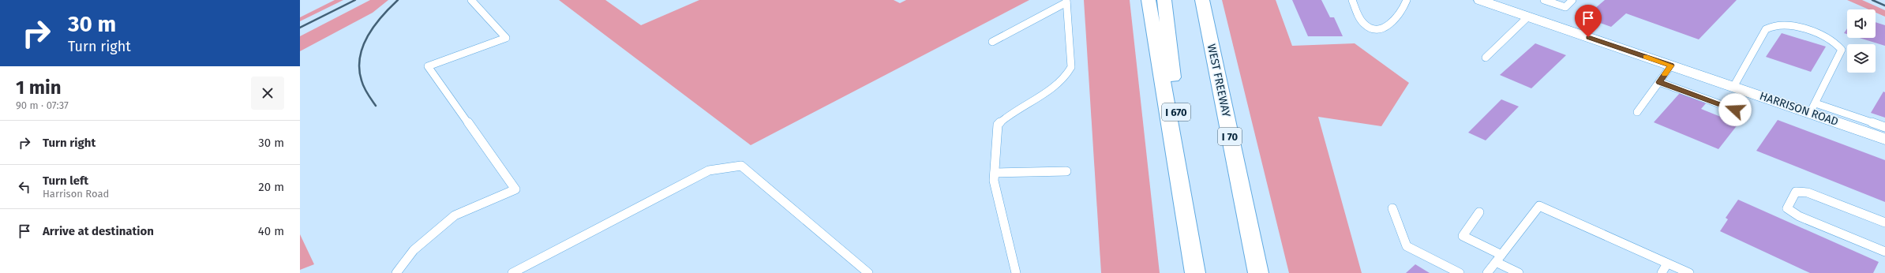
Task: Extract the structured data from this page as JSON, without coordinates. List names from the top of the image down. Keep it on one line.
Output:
{"streets":{"highway":["WEST FREEWAY","I 670","I 70"],"street":["HARRISON ROAD"]},"page":{"turn":["30 m","Turn right"],"heading":["1 min","90 m · 07:37"],"list":[{"name":"Turn right","value":"30 m"},{"name":"Turn left","note":"Harrison Road","value":"20 m"},{"name":"Arrive at destination","value":"40 m"}]}}
